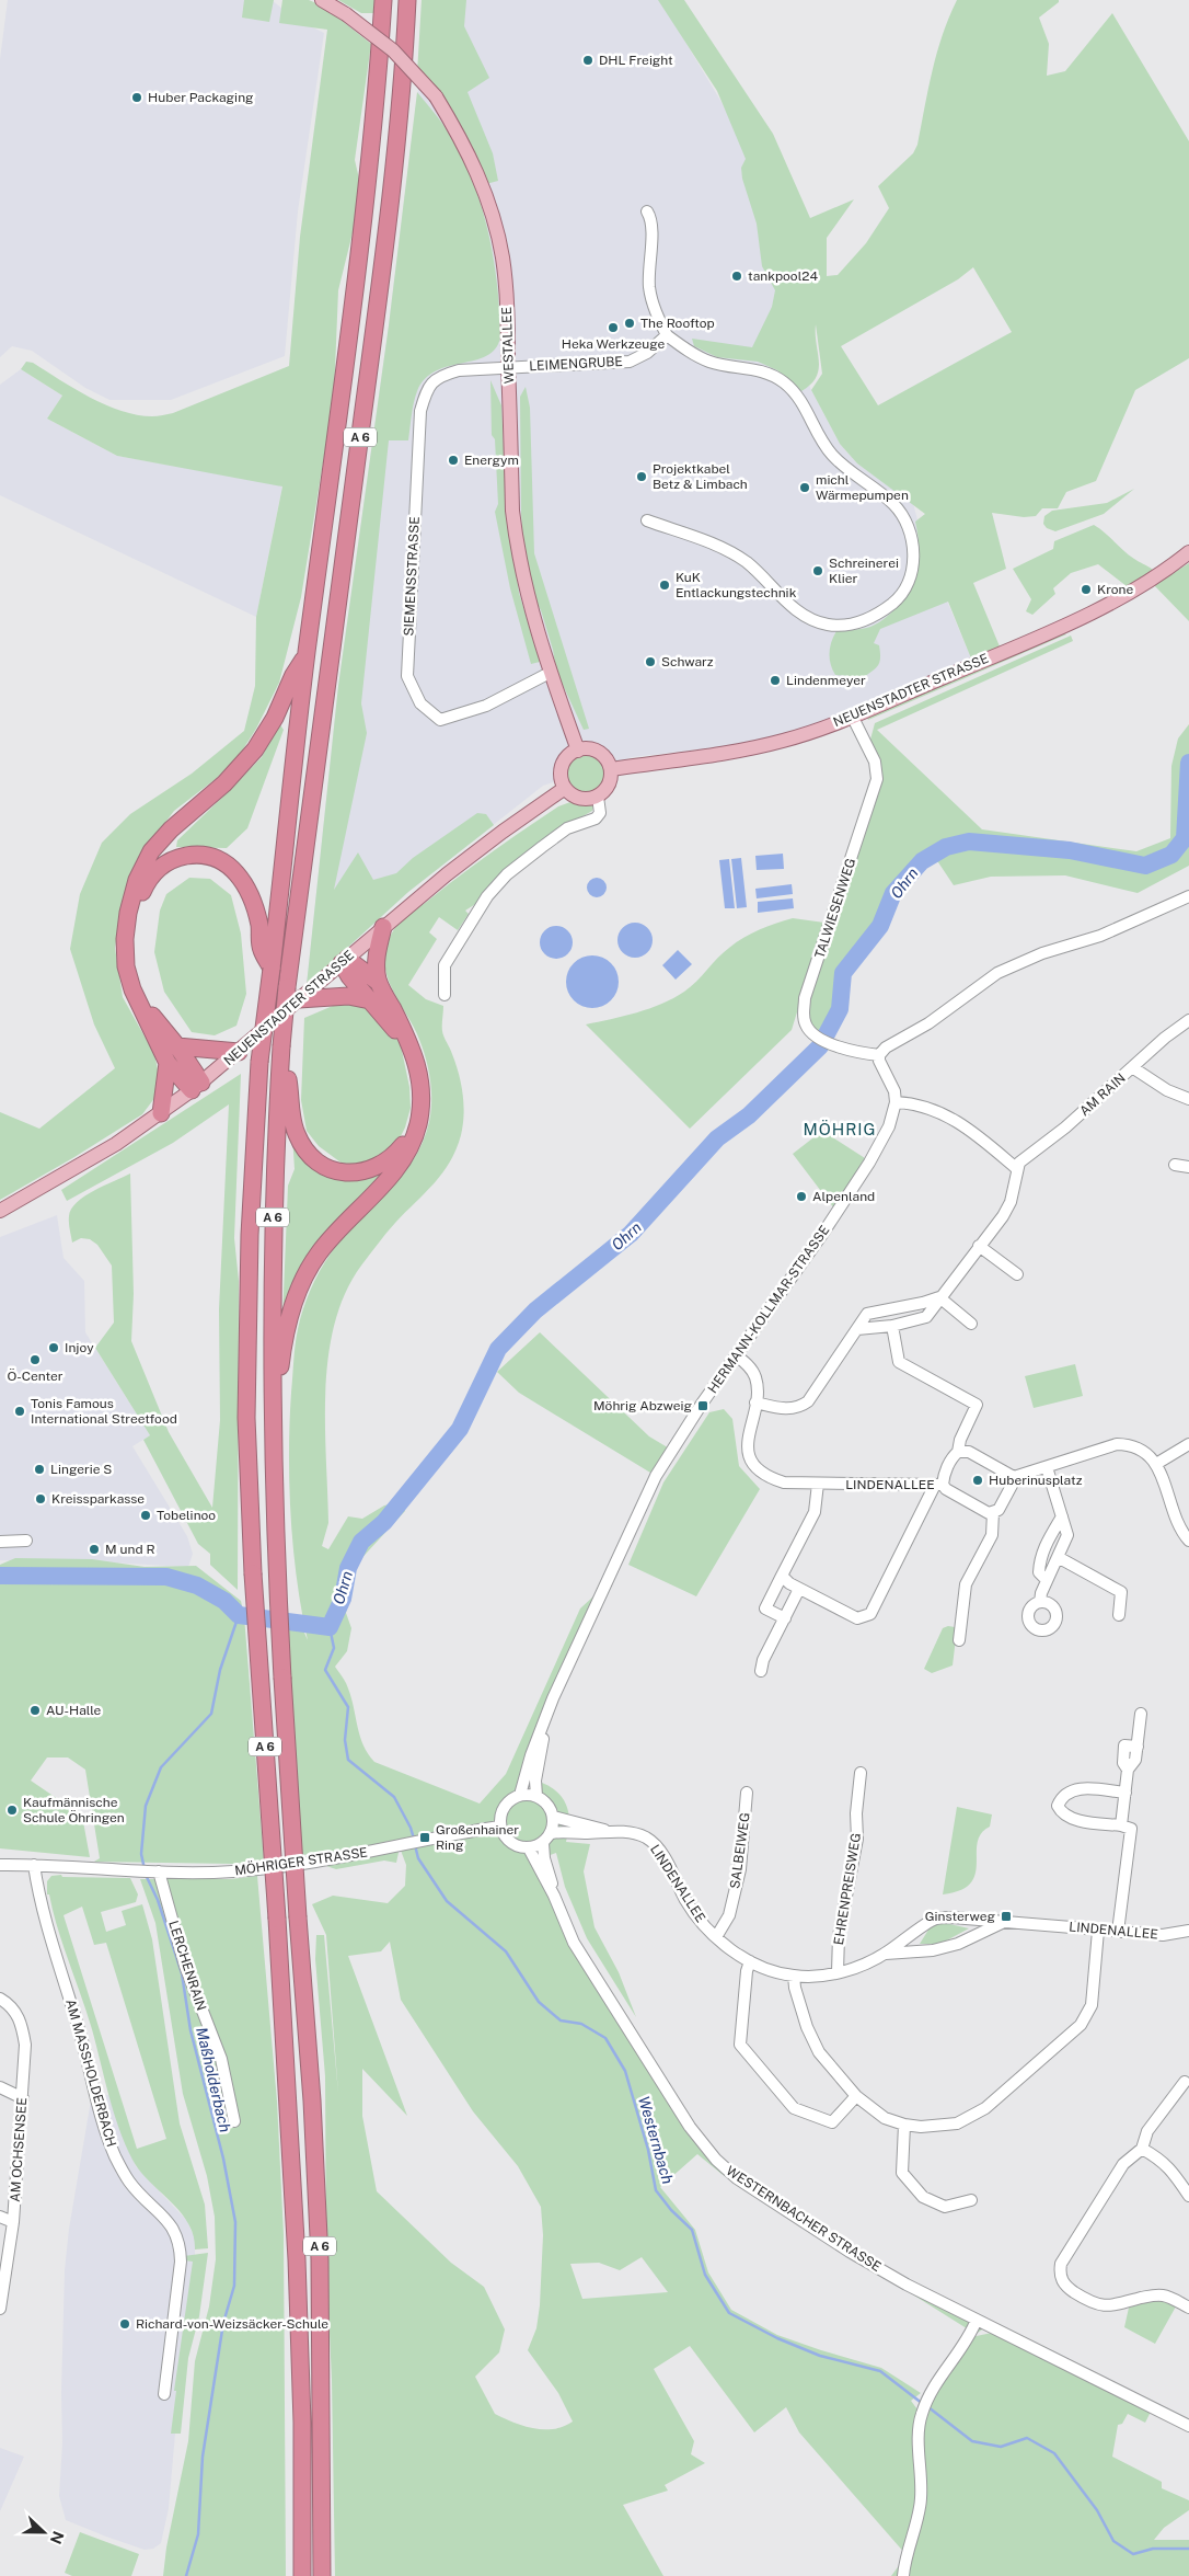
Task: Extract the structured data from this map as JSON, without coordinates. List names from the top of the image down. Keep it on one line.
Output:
{"streets":{"highway":["A 6"],"main road":["WESTALLEE","NEUENSTADTER STRASSE"],"street":["LEIMENGRUBE","SIEMENSSTRASSE","TALWIESENWEG","AM RAIN","HERMANN-KOLLMAR-STRASSE","LINDENALLEE","SALBEIWEG","MÖHRIGER STRASSE","EHRENPREISWEG","LERCHENRAIN","AM MASSHOLDERBACH","AM OCHSENSEE","WESTERNBACHER STRASSE"]},"crossings":[["WESTALLEE","LEIMENGRUBE"],["WESTALLEE","SIEMENSSTRASSE"],["WESTALLEE","NEUENSTADTER STRASSE"],["LEIMENGRUBE","SIEMENSSTRASSE"],["NEUENSTADTER STRASSE","TALWIESENWEG"],["HERMANN-KOLLMAR-STRASSE","LINDENALLEE"],["HERMANN-KOLLMAR-STRASSE","MÖHRIGER STRASSE"],["HERMANN-KOLLMAR-STRASSE","WESTERNBACHER STRASSE"],["LINDENALLEE","SALBEIWEG"],["LINDENALLEE","MÖHRIGER STRASSE"],["LINDENALLEE","EHRENPREISWEG"],["LINDENALLEE","WESTERNBACHER STRASSE"],["MÖHRIGER STRASSE","LERCHENRAIN"],["MÖHRIGER STRASSE","AM MASSHOLDERBACH"],["MÖHRIGER STRASSE","WESTERNBACHER STRASSE"]],"districts":["MÖHRIG"],"water":["Ohrn","Maßholderbach","Westernbach"],"places":{"other":["DHL Freight","Huber Packaging","tankpool24","The Rooftop","Heka Werkzeuge","Energym","Projektkabel Betz & Limbach","michl Wärmepumpen","Schreinerei Klier","KuK Entlackungstechnik","Krone","Schwarz","Lindenmeyer","Alpenland","Injoy","Ö-Center","Tonis Famous International Streetfood","Lingerie S","Huberinusplatz","Kreissparkasse","Tobelinoo","M und R","AU-Halle","Kaufmännische Schule Öhringen","Richard-von-Weizsäcker-Schule"],"transit":["Möhrig Abzweig","Großenhainer Ring","Ginsterweg"]},"north":"right"}
